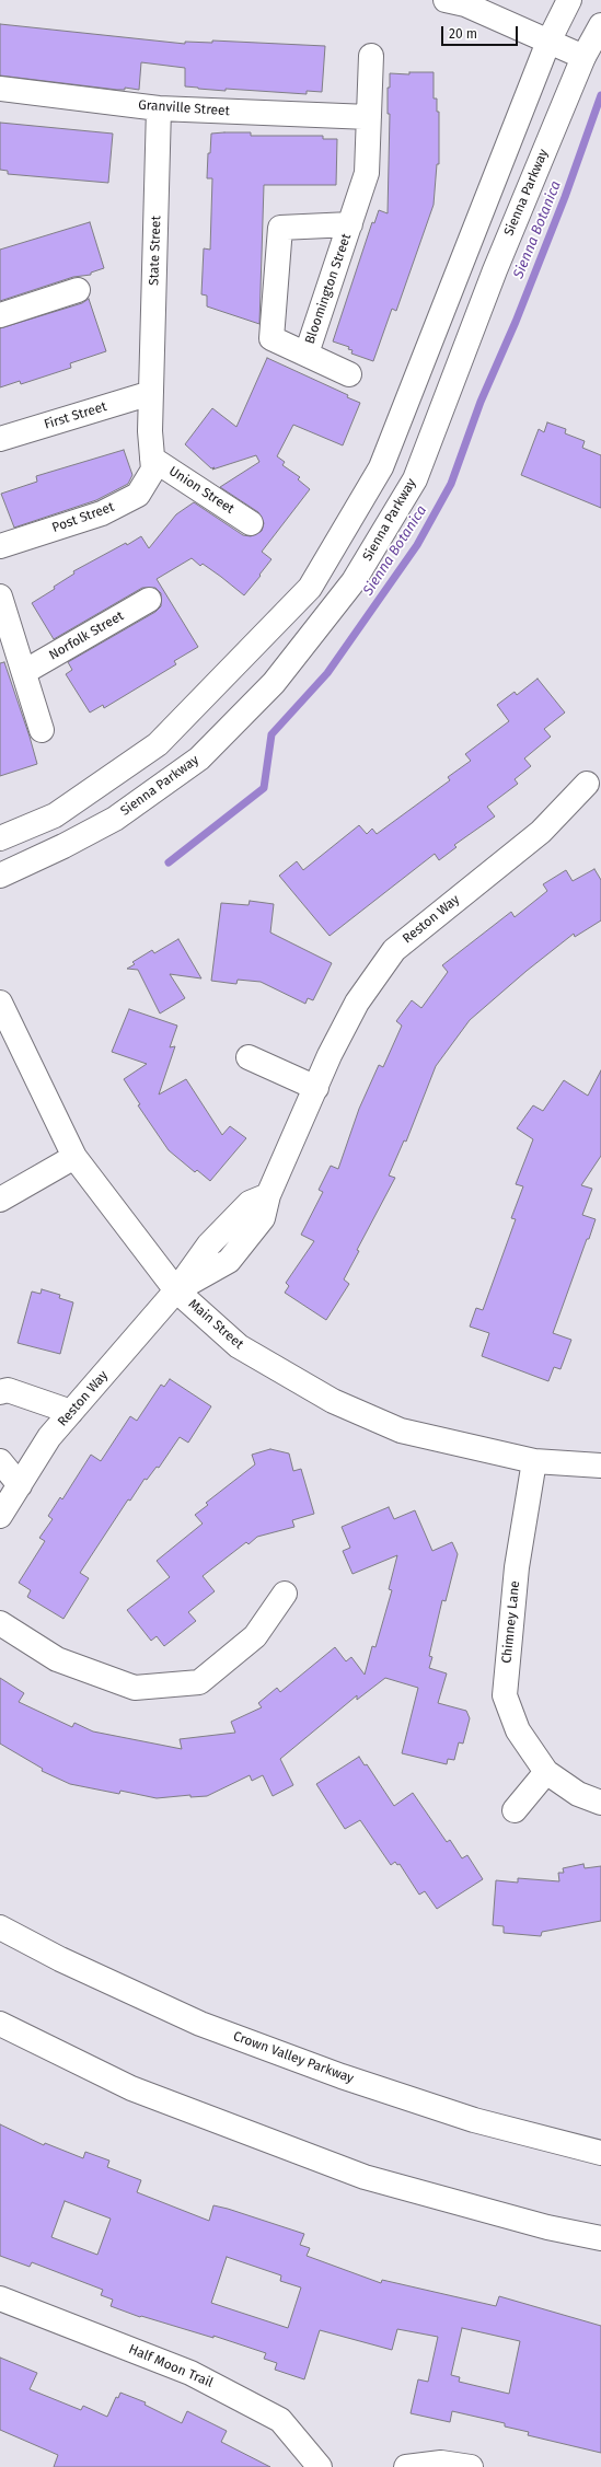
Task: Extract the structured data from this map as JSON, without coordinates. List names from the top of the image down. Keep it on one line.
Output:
{"streets":{"street":["Granville Street","Sienna Parkway","State Street","Bloomington Street","First Street","Union Street","Post Street","Norfolk Street","Reston Way","Main Street","Chimney Lane","Crown Valley Parkway","Half Moon Trail"]},"crossings":[["Granville Street","State Street"],["Granville Street","Bloomington Street"],["State Street","First Street"],["State Street","Post Street"],["First Street","Post Street"],["Union Street","Post Street"],["Reston Way","Main Street"],["Main Street","Chimney Lane"]],"water":["Sienna Botanica"],"scale_bar":"20 m"}
